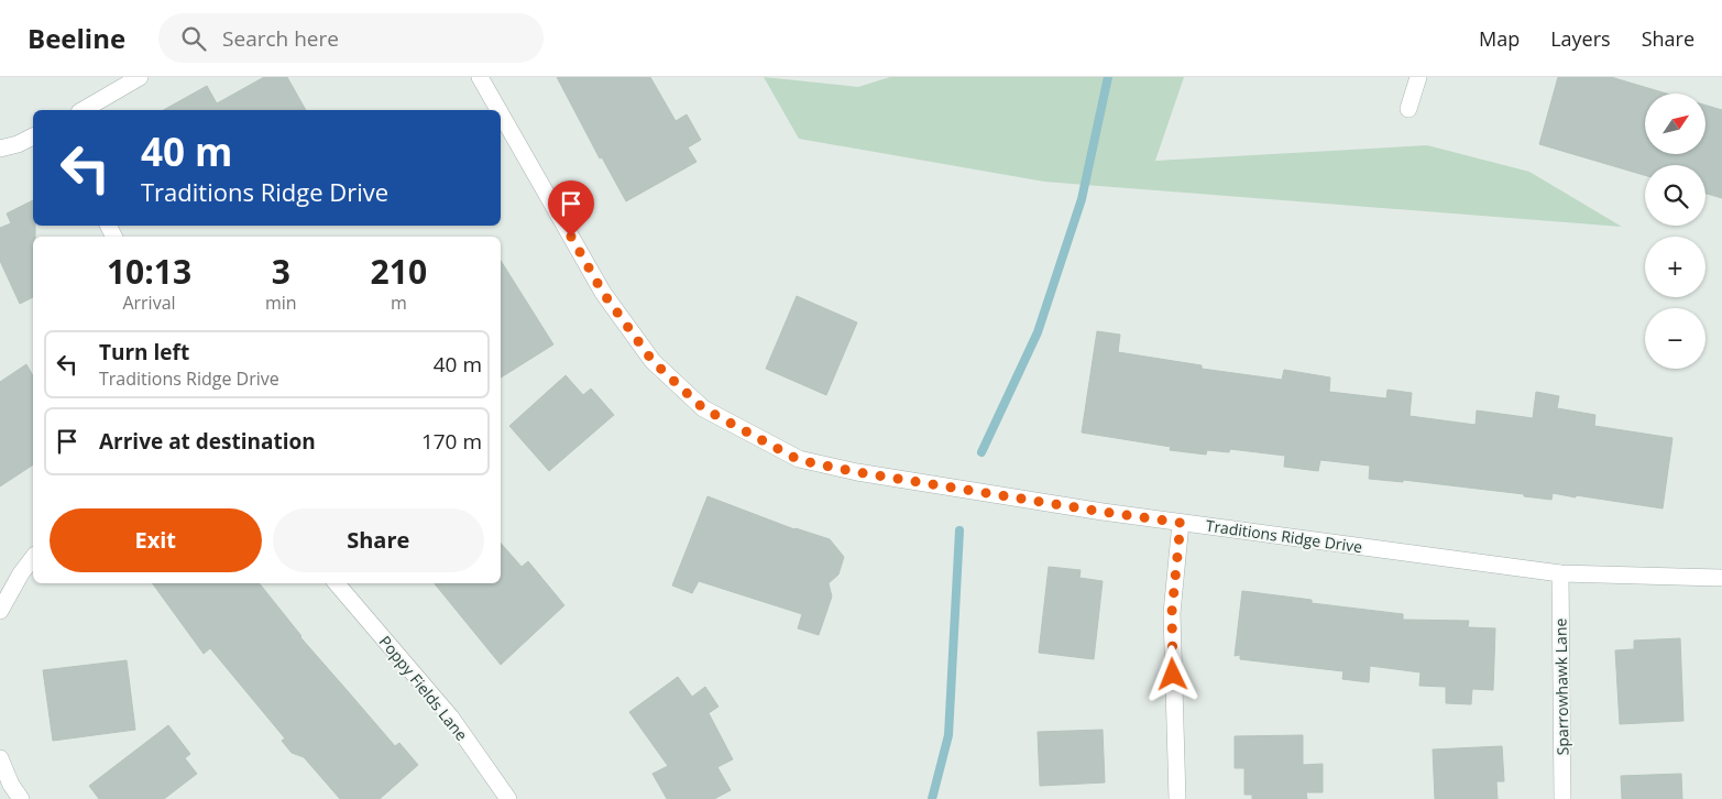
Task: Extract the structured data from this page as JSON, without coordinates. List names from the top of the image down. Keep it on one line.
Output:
{"streets":{"street":["Traditions Ridge Drive","Sparrowhawk Lane","Poppy Fields Lane"]},"crossings":[["Traditions Ridge Drive","Sparrowhawk Lane"]],"north":"top right","page":{"header":"Beeline","search":"Search here","nav":["Map","Layers","Share"],"map_buttons":["+","−"],"turn":["40 m","Traditions Ridge Drive"],"eta":["10:13","Arrival","3","min","210","m"],"list":[{"name":"Turn left","note":"Traditions Ridge Drive","value":"40 m"},{"name":"Arrive at destination","value":"170 m"}],"buttons":["Exit","Share"]}}
